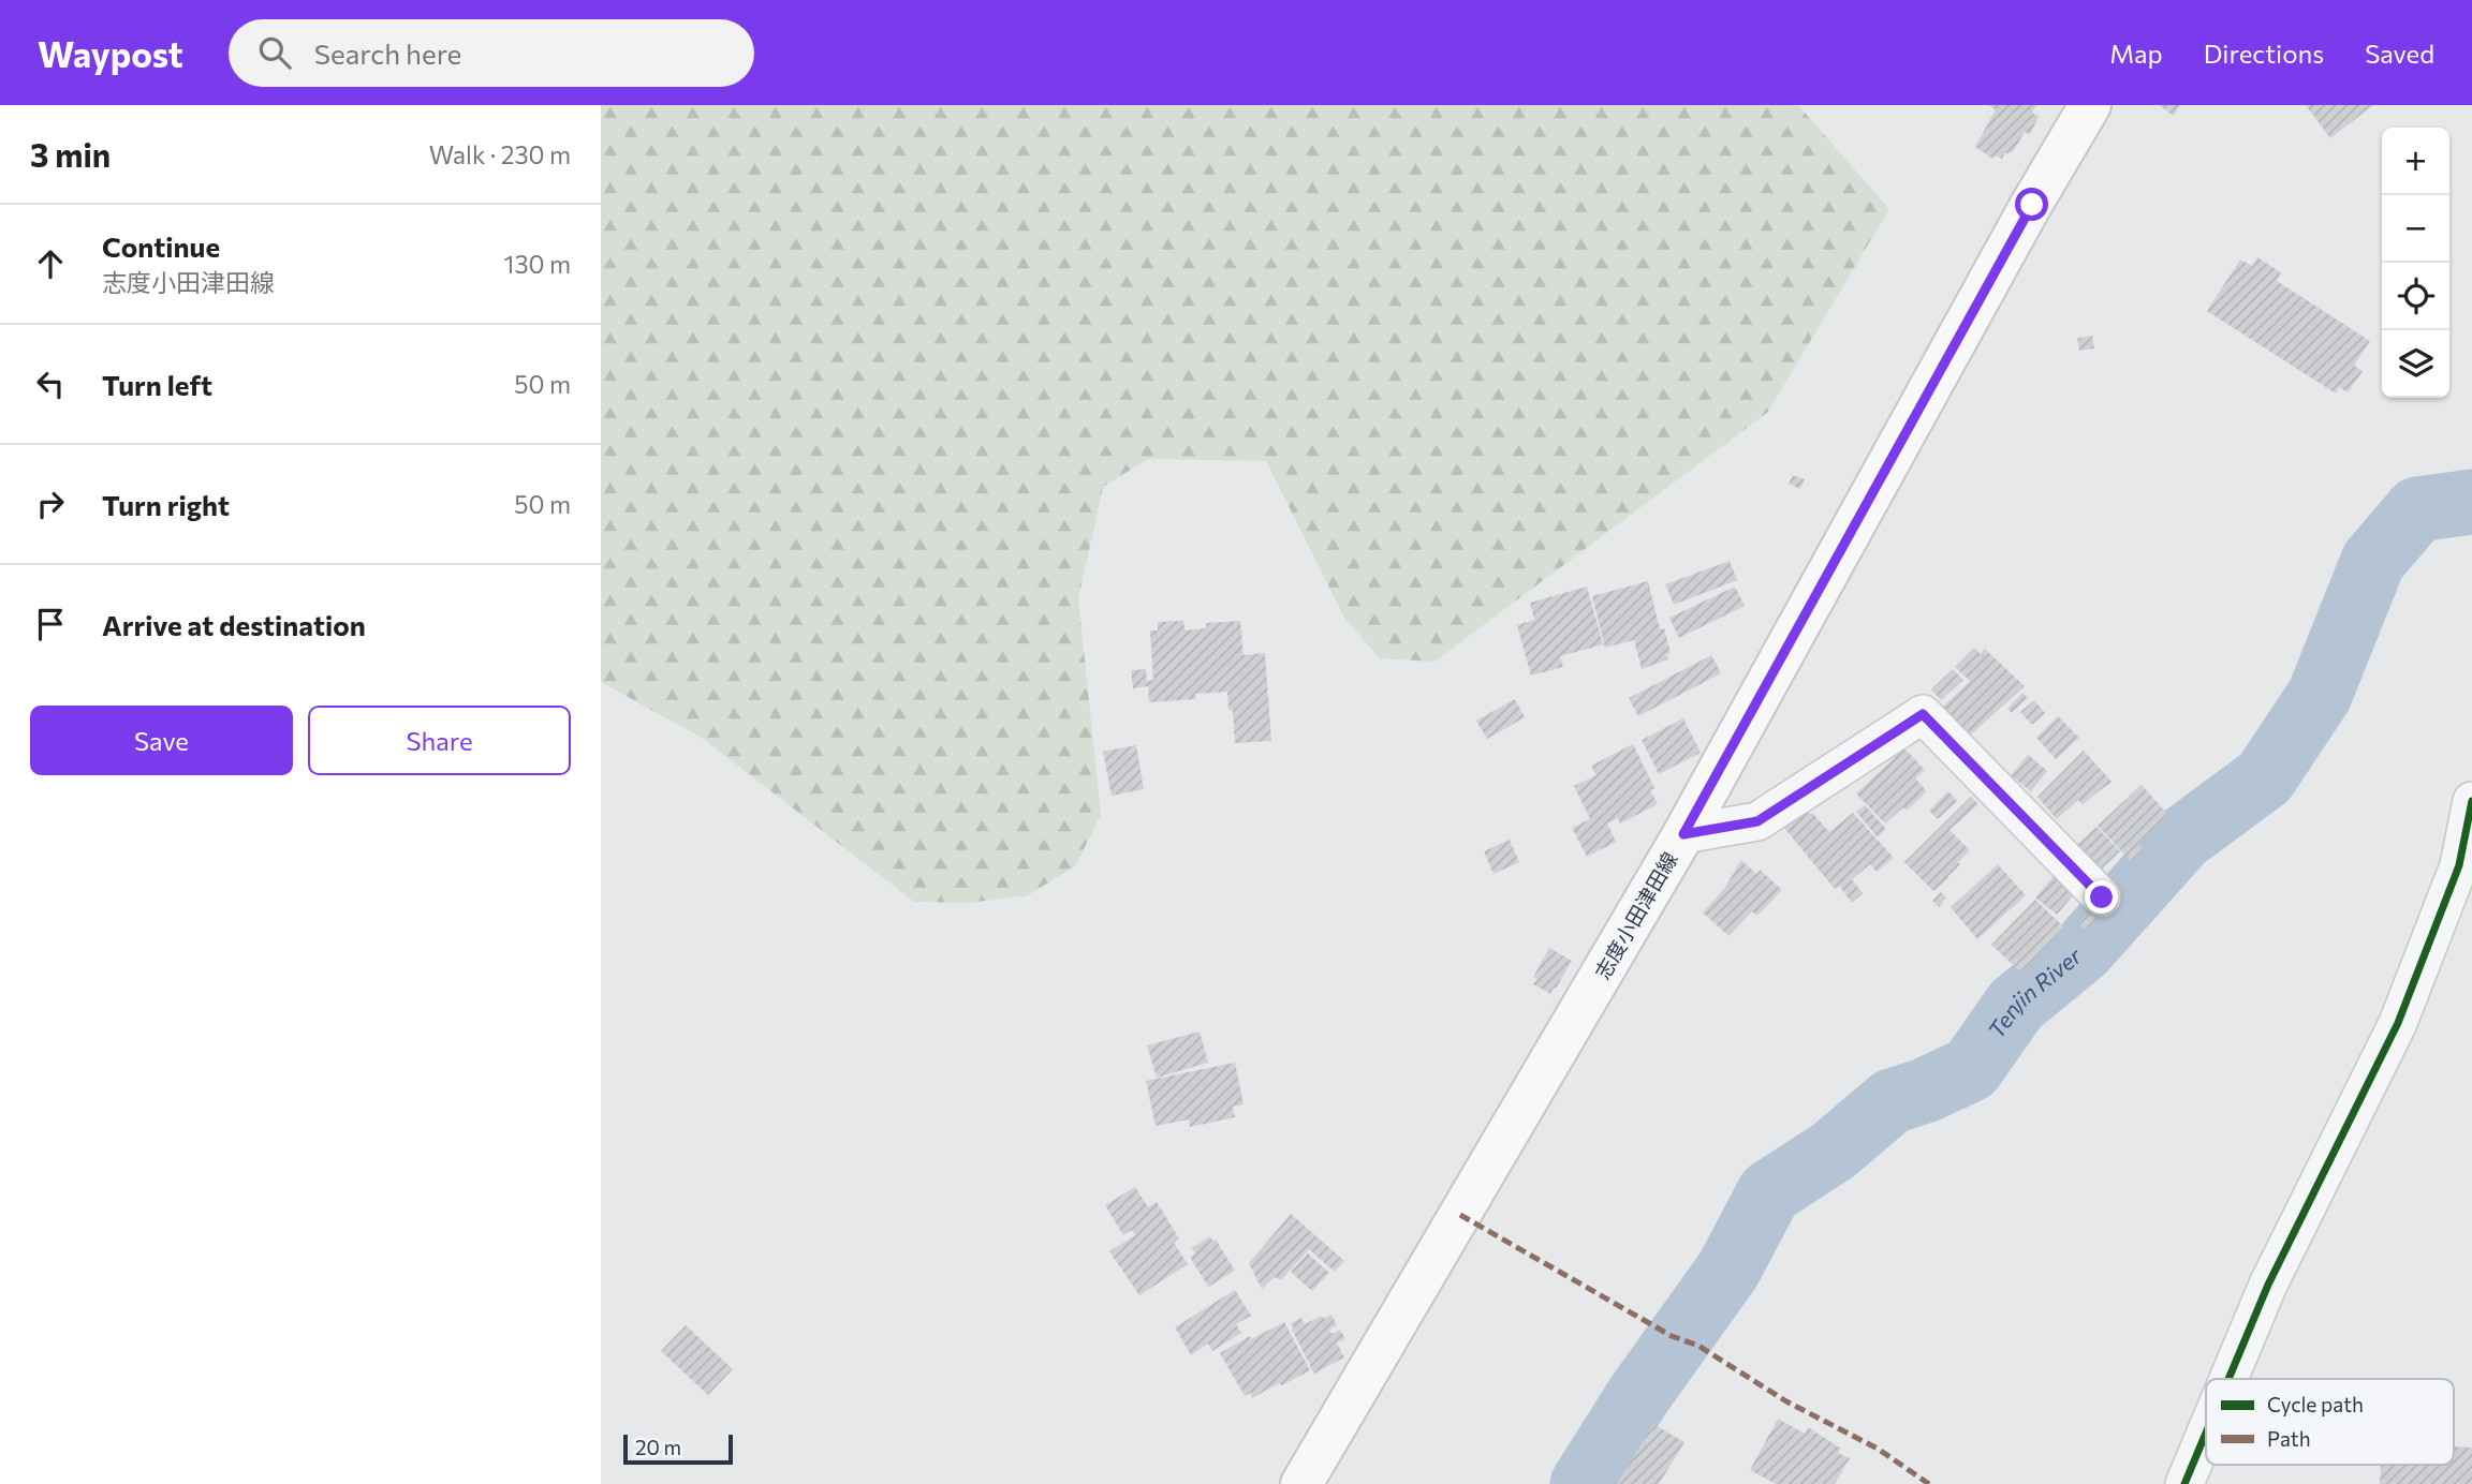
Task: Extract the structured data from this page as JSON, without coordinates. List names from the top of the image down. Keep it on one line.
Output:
{"streets":{"main road":["志度小田津田線"]},"water":["Tenjin River"],"legend":["Cycle path","Path"],"scale_bar":"20 m","page":{"header":"Waypost","search":"Search here","nav":["Map","Directions","Saved"],"heading":["3 min","Walk · 230 m"],"map_buttons":["+","−"],"list":[["Continue","志度小田津田線","130 m"],["Turn left","50 m"],["Turn right","50 m"],"Arrive at destination"],"buttons":["Save","Share"],"scale":"20 m"}}
